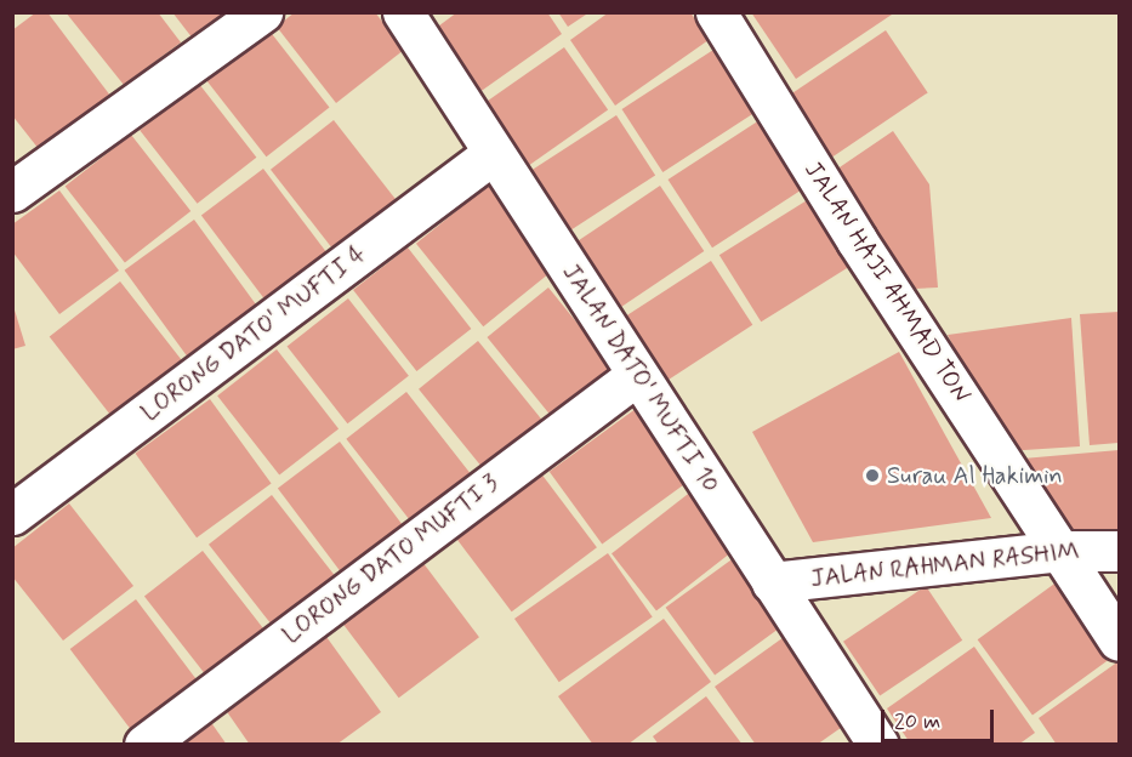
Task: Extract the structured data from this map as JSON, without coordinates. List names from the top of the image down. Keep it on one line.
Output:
{"streets":{"street":["JALAN HAJI AHMAD TON","LORONG DATO' MUFTI 4","JALAN DATO' MUFTI 10","LORONG DATO MUFTI 3","JALAN RAHMAN RASHIM"]},"crossings":[["JALAN HAJI AHMAD TON","JALAN RAHMAN RASHIM"],["LORONG DATO' MUFTI 4","JALAN DATO' MUFTI 10"],["JALAN DATO' MUFTI 10","LORONG DATO MUFTI 3"],["JALAN DATO' MUFTI 10","JALAN RAHMAN RASHIM"]],"places":["Surau Al Hakimin"],"scale_bar":"20 m"}
